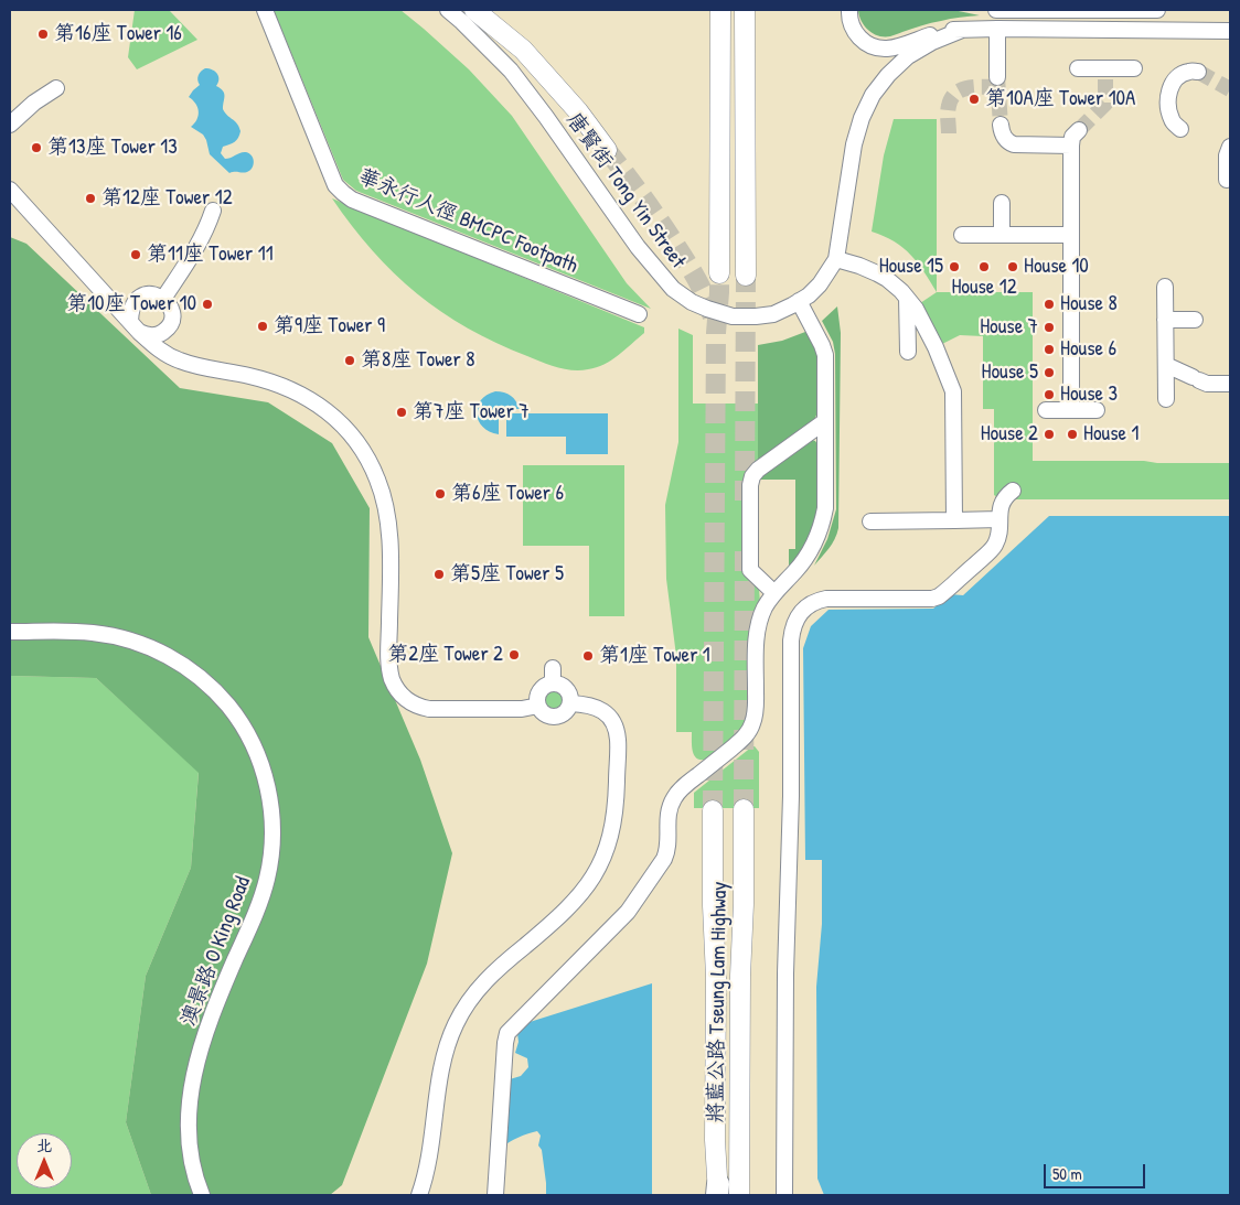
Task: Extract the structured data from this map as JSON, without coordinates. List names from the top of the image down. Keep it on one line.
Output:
{"streets":{"main road":["將藍公路 Tseung Lam Highway"],"street":["唐賢街 Tong Yin Street","華永行人徑 BMCPC Footpath","澳景路 O King Road"]},"places":["第16座 Tower 16","第10A座 Tower 10A","第13座 Tower 13","第12座 Tower 12","第11座 Tower 11","House 15","House 12","House 10","第10座 Tower 10","House 8","第9座 Tower 9","House 7","House 6","第8座 Tower 8","House 5","House 3","第7座 Tower 7","House 2","House 1","第6座 Tower 6","第5座 Tower 5","第2座 Tower 2","第1座 Tower 1"],"scale_bar":"50 m","north":"top"}
